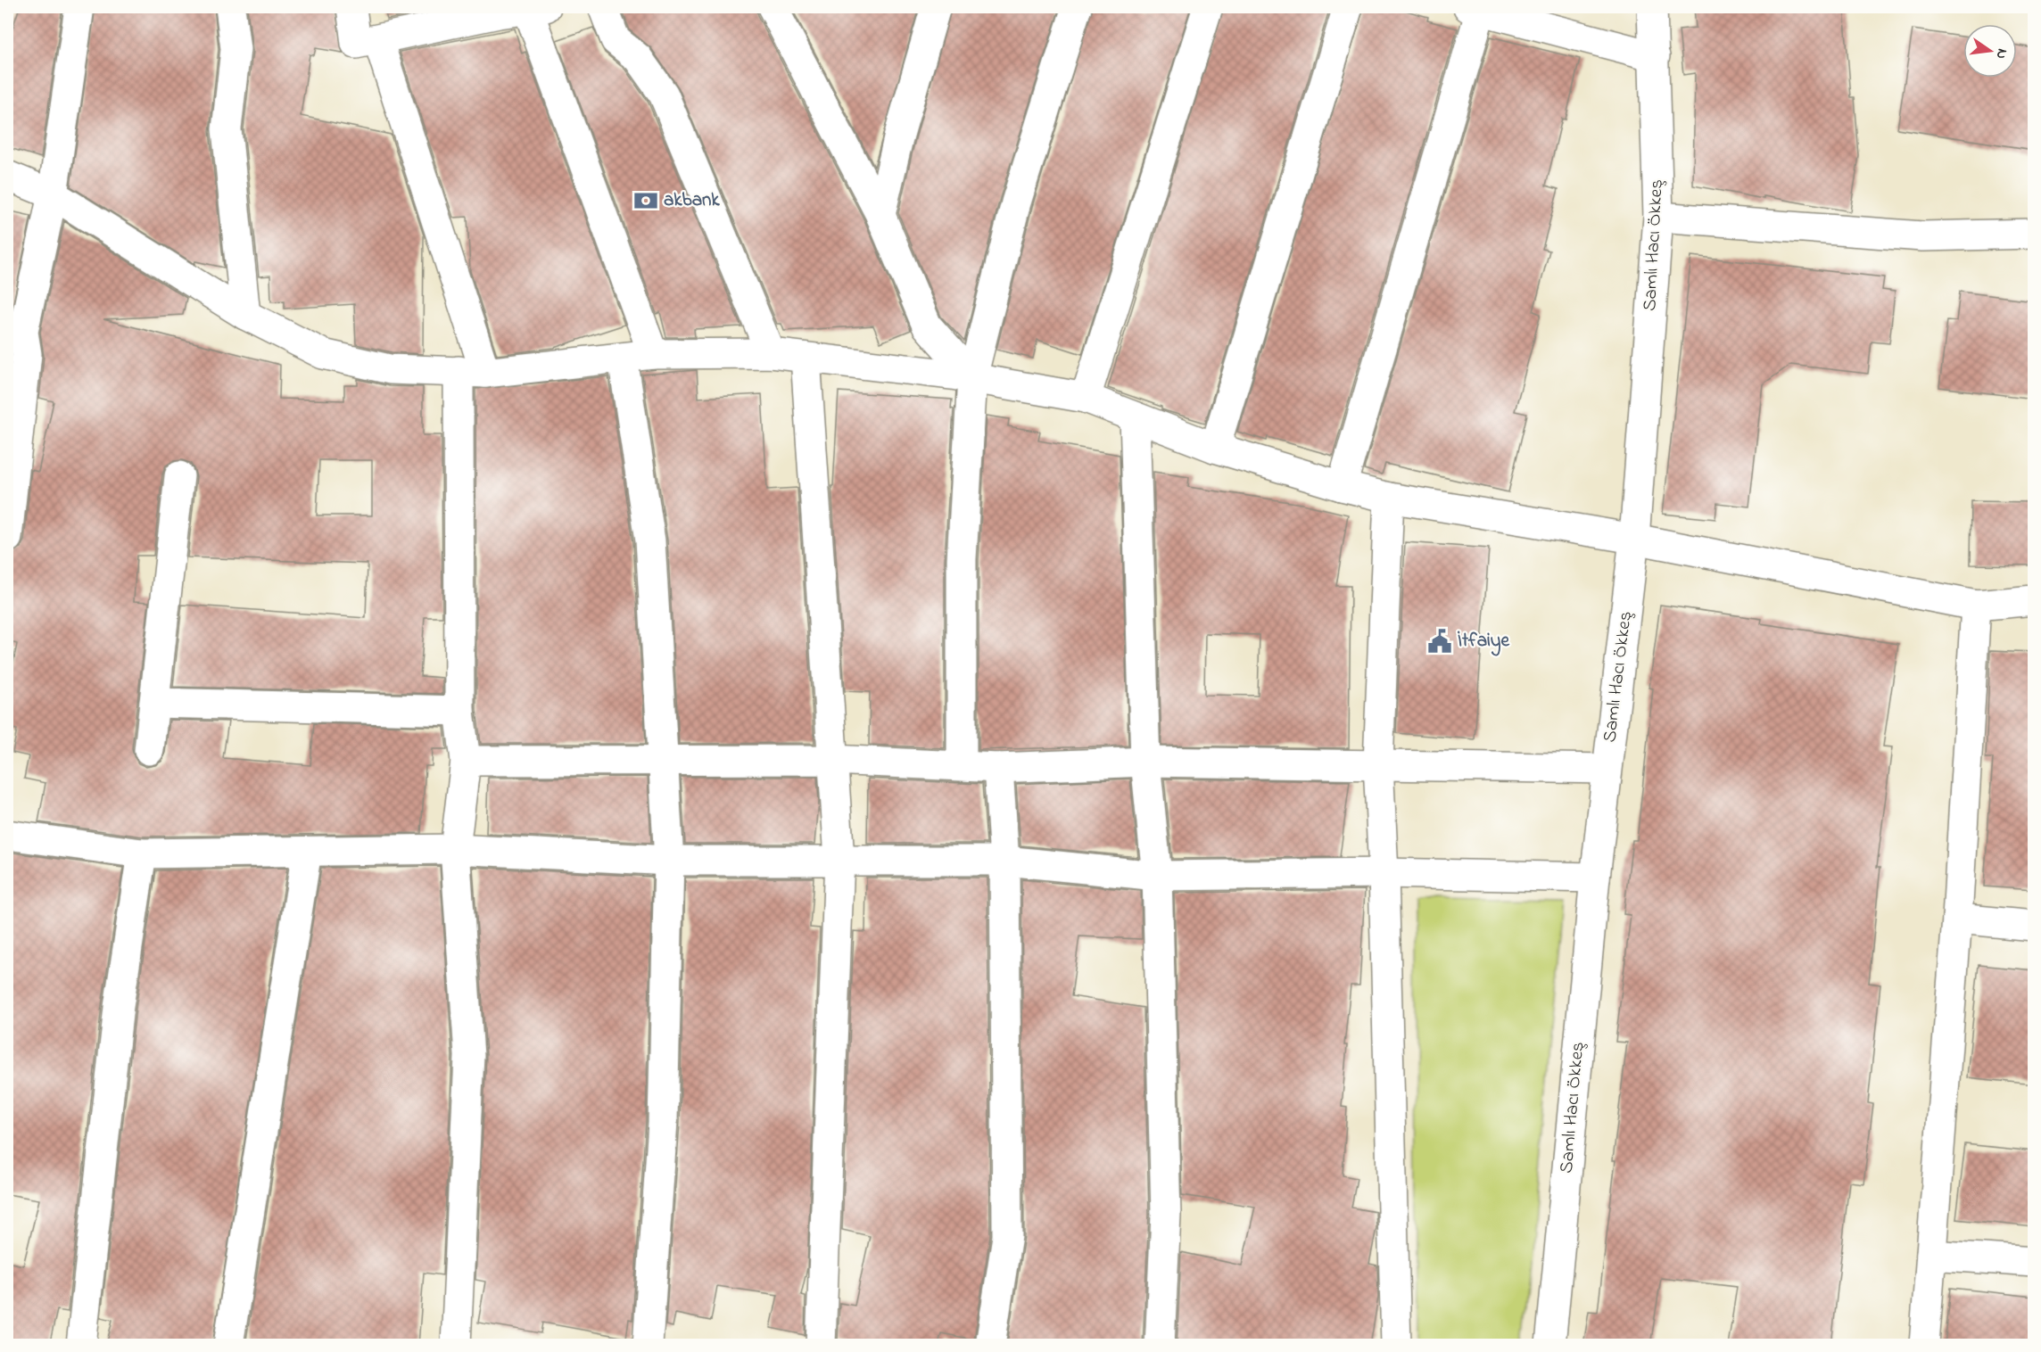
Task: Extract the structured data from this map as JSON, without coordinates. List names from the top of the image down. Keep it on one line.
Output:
{"streets":{"street":["Samlı Hacı Ökkeş"]},"places":{"bank":["akbank"],"public building":["İtfaiye"]},"north":"right"}
